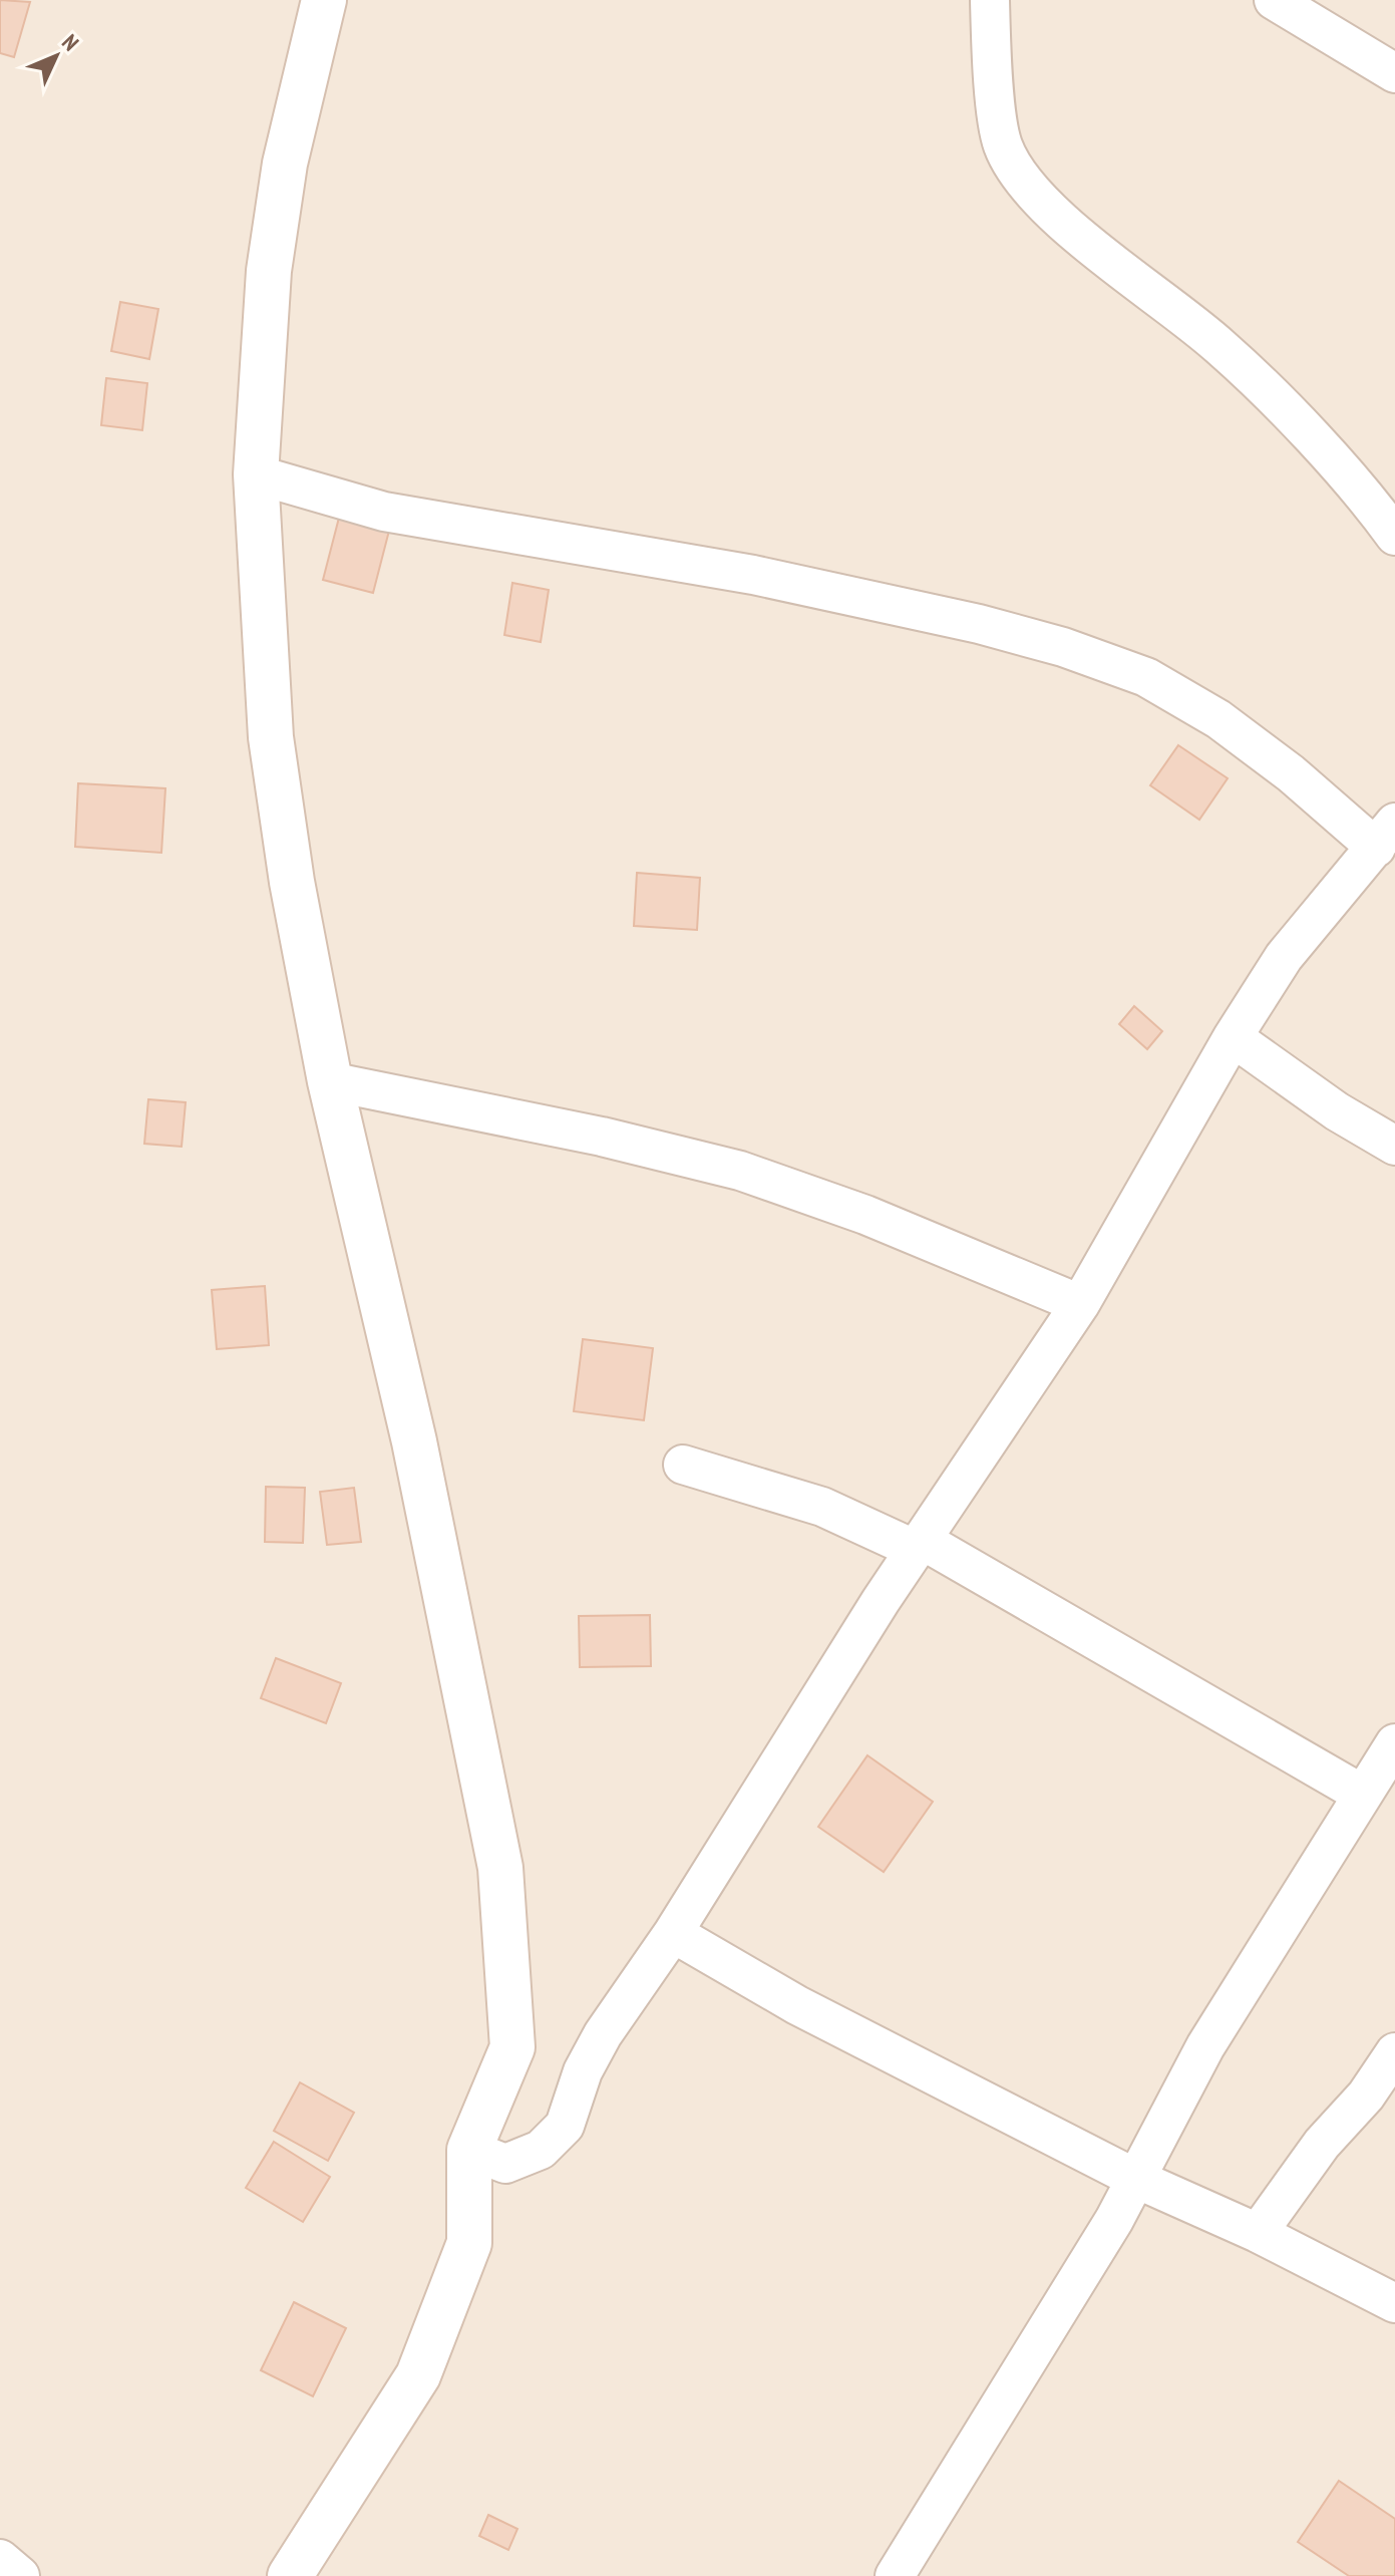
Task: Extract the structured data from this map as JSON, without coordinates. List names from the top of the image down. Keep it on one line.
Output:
{"north":"top right"}
